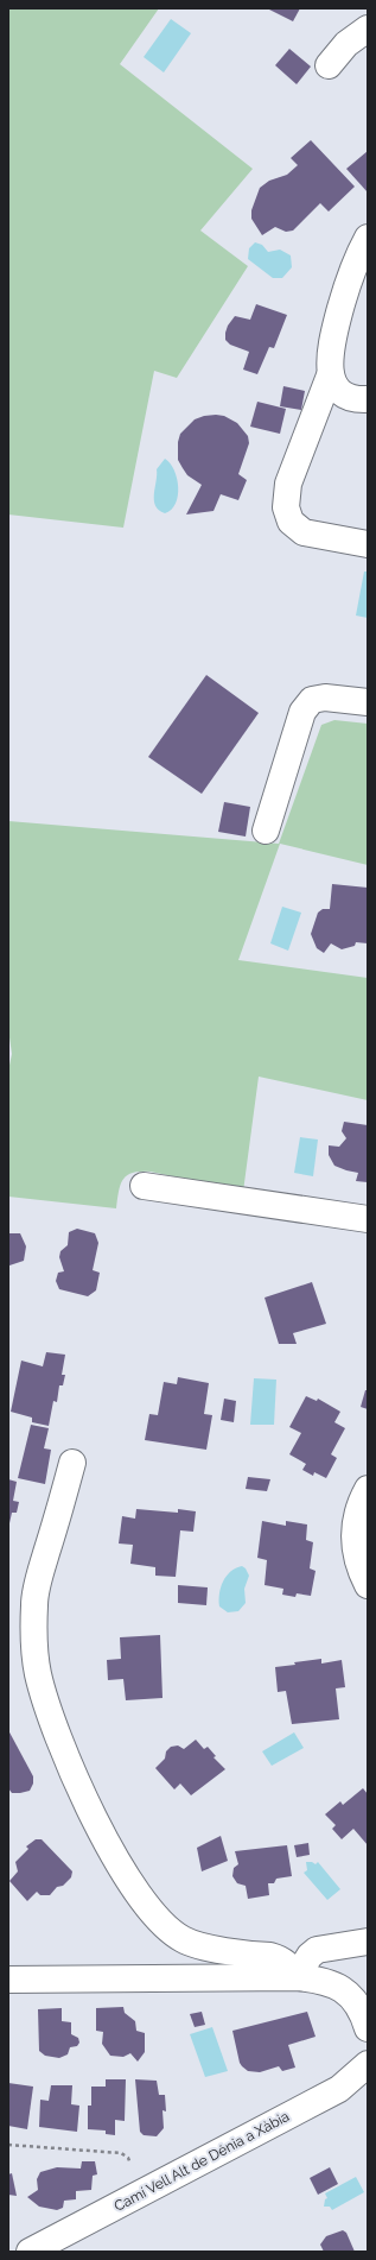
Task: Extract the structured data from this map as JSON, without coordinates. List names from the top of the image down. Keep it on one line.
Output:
{"streets":{"street":["Camí Vell Alt de Dénia a Xàbia"]}}
